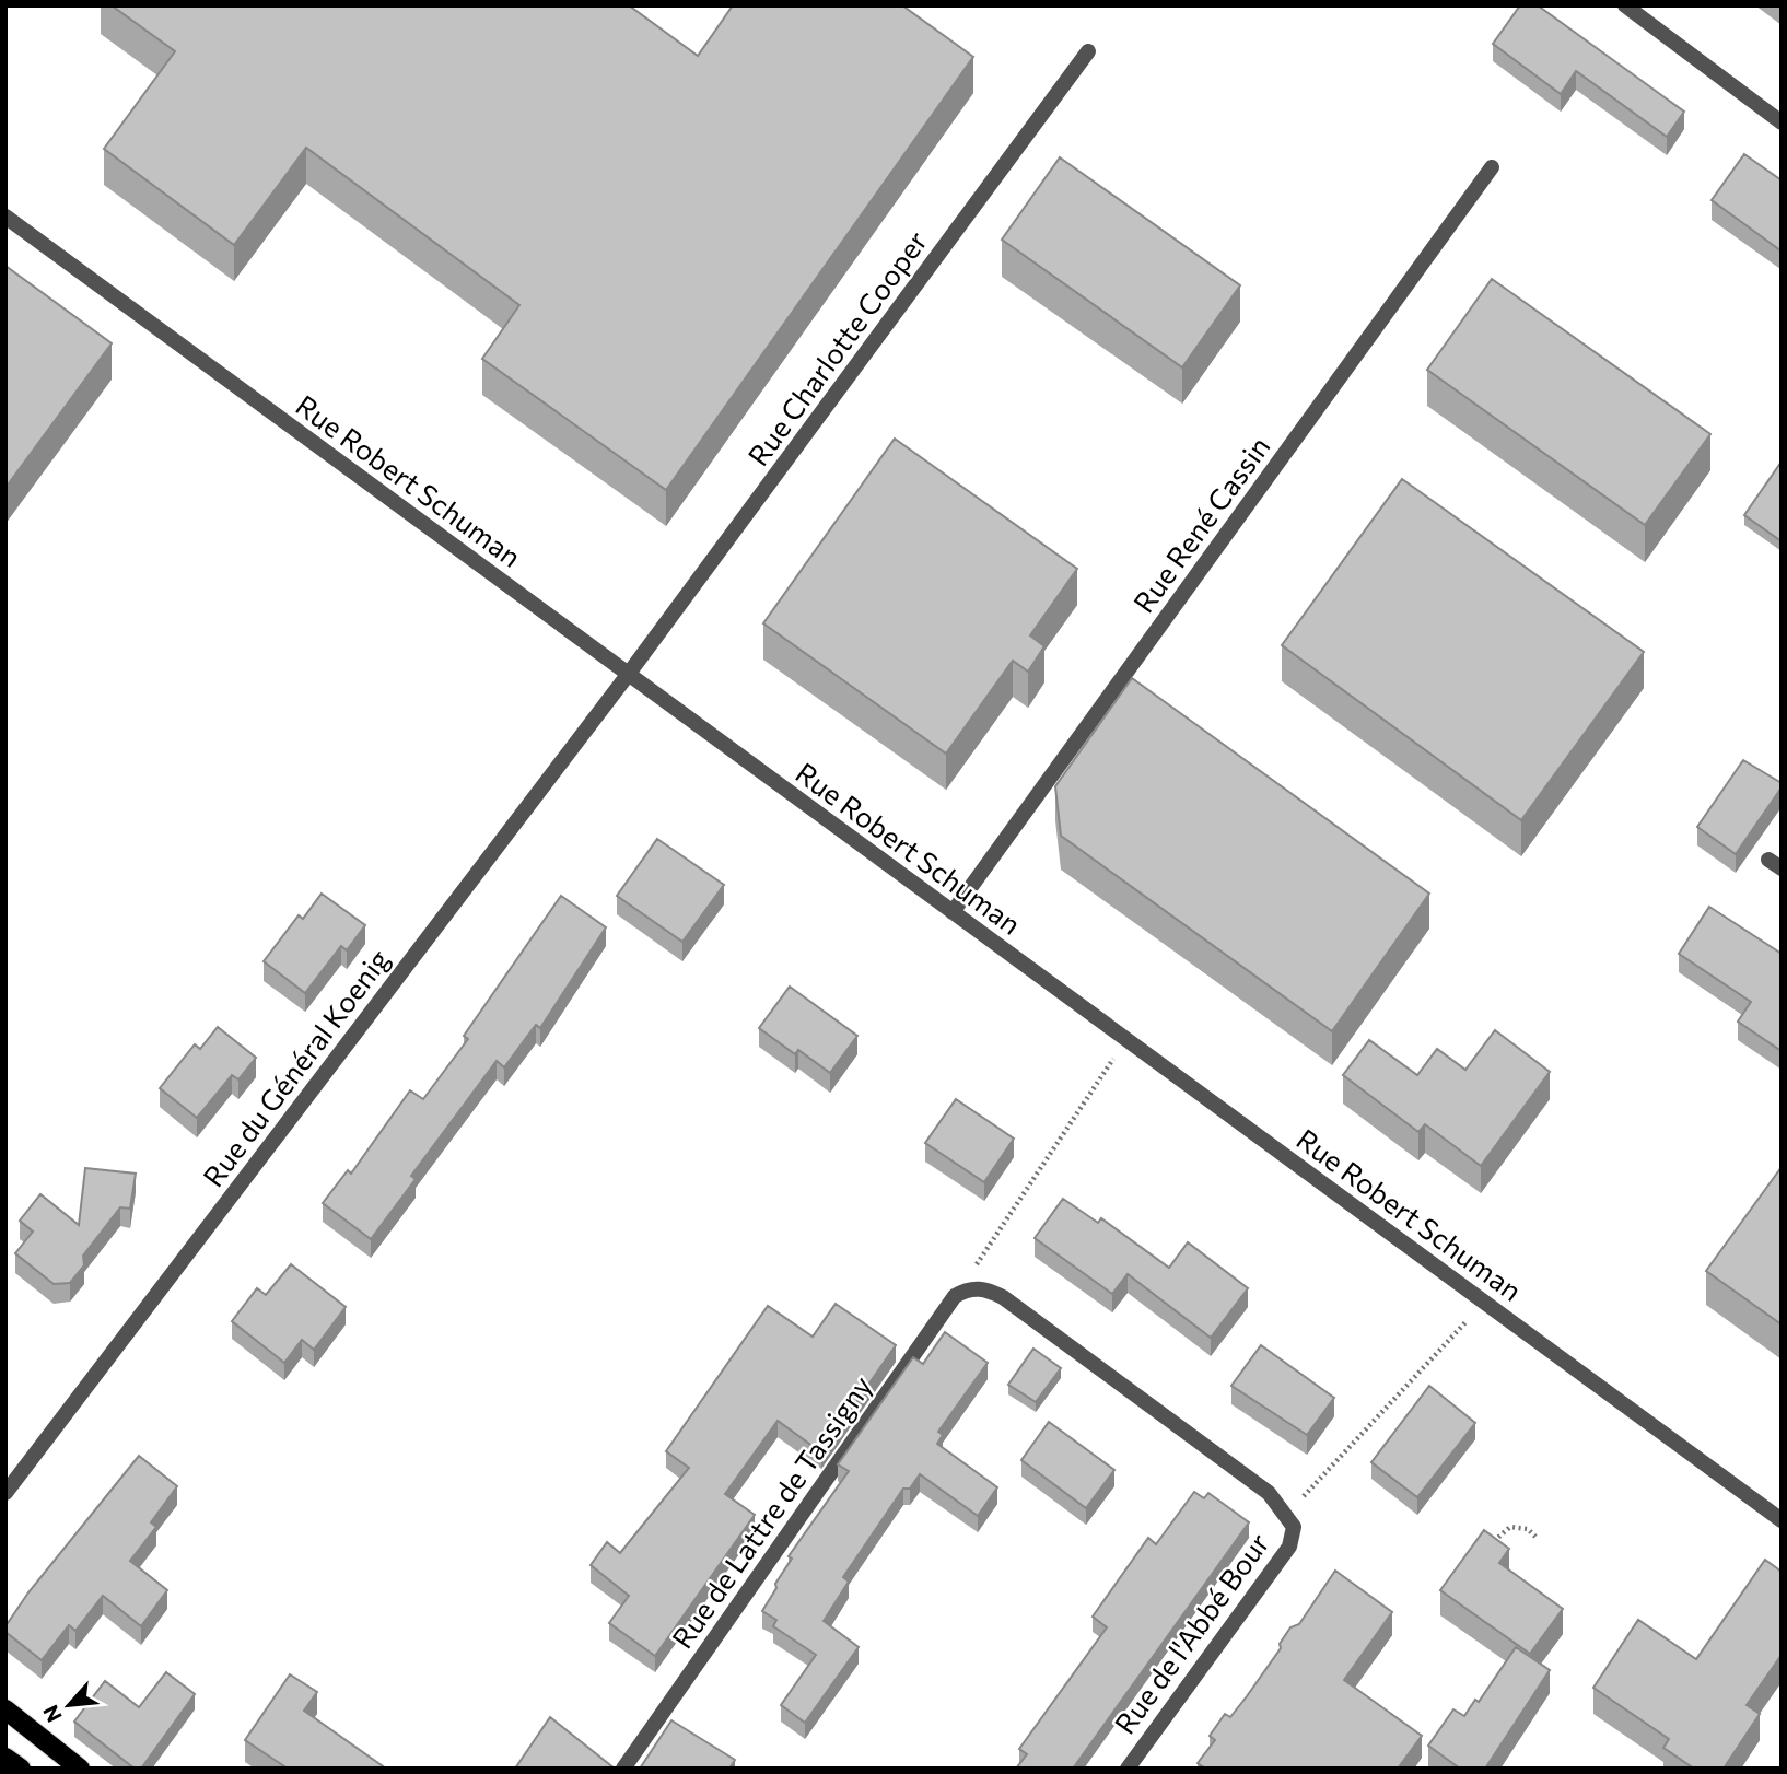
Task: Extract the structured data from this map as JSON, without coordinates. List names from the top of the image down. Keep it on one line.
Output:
{"streets":{"street":["Rue Charlotte Cooper","Rue Robert Schuman","Rue René Cassin","Rue du Général Koenig","Rue de Lattre de Tassigny","Rue de l'Abbé Bour"]},"crossings":[["Rue Charlotte Cooper","Rue Robert Schuman"],["Rue Charlotte Cooper","Rue du Général Koenig"],["Rue Robert Schuman","Rue René Cassin"],["Rue Robert Schuman","Rue du Général Koenig"]],"north":"bottom left"}
